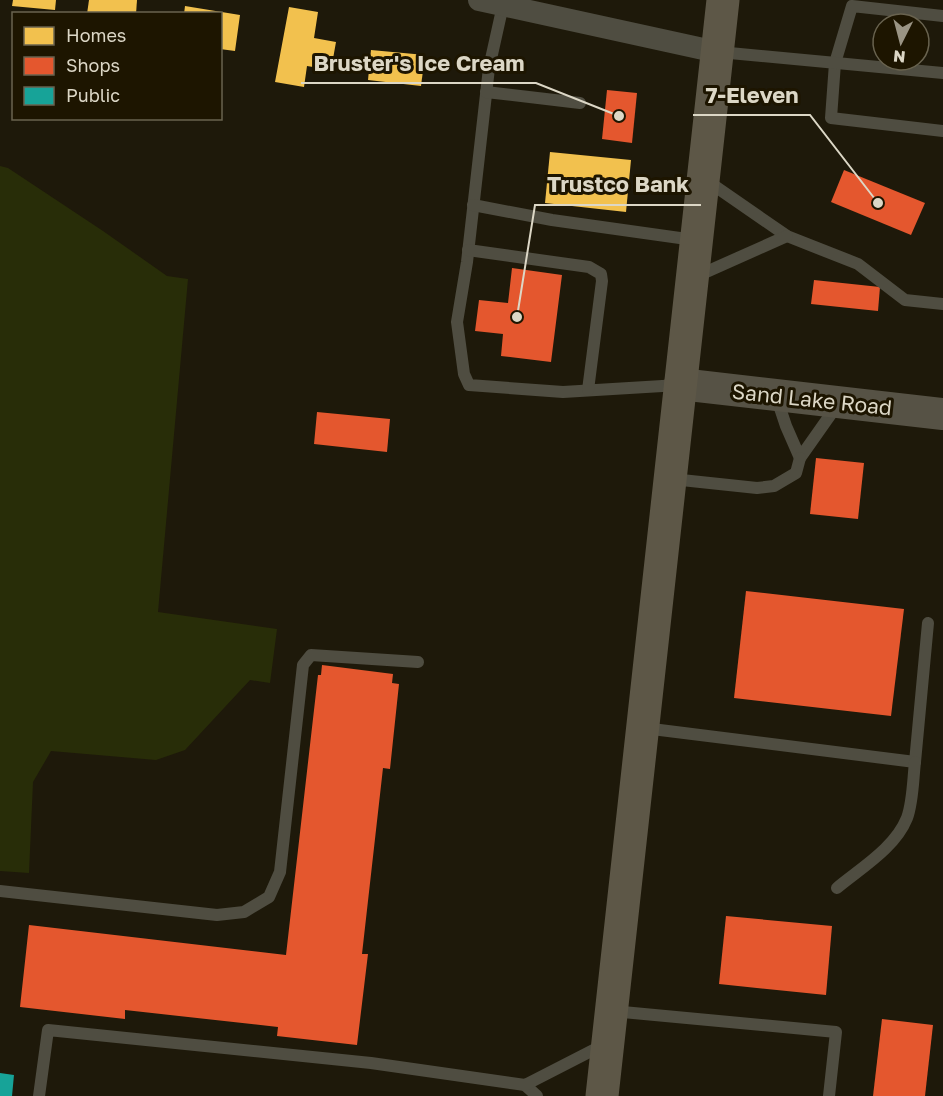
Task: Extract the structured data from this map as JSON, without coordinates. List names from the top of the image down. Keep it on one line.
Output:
{"streets":{"street":["Sand Lake Road"]},"places":["Bruster's Ice Cream","7-Eleven","Trustco Bank"],"legend":["Homes","Shops","Public"],"north":"bottom"}
